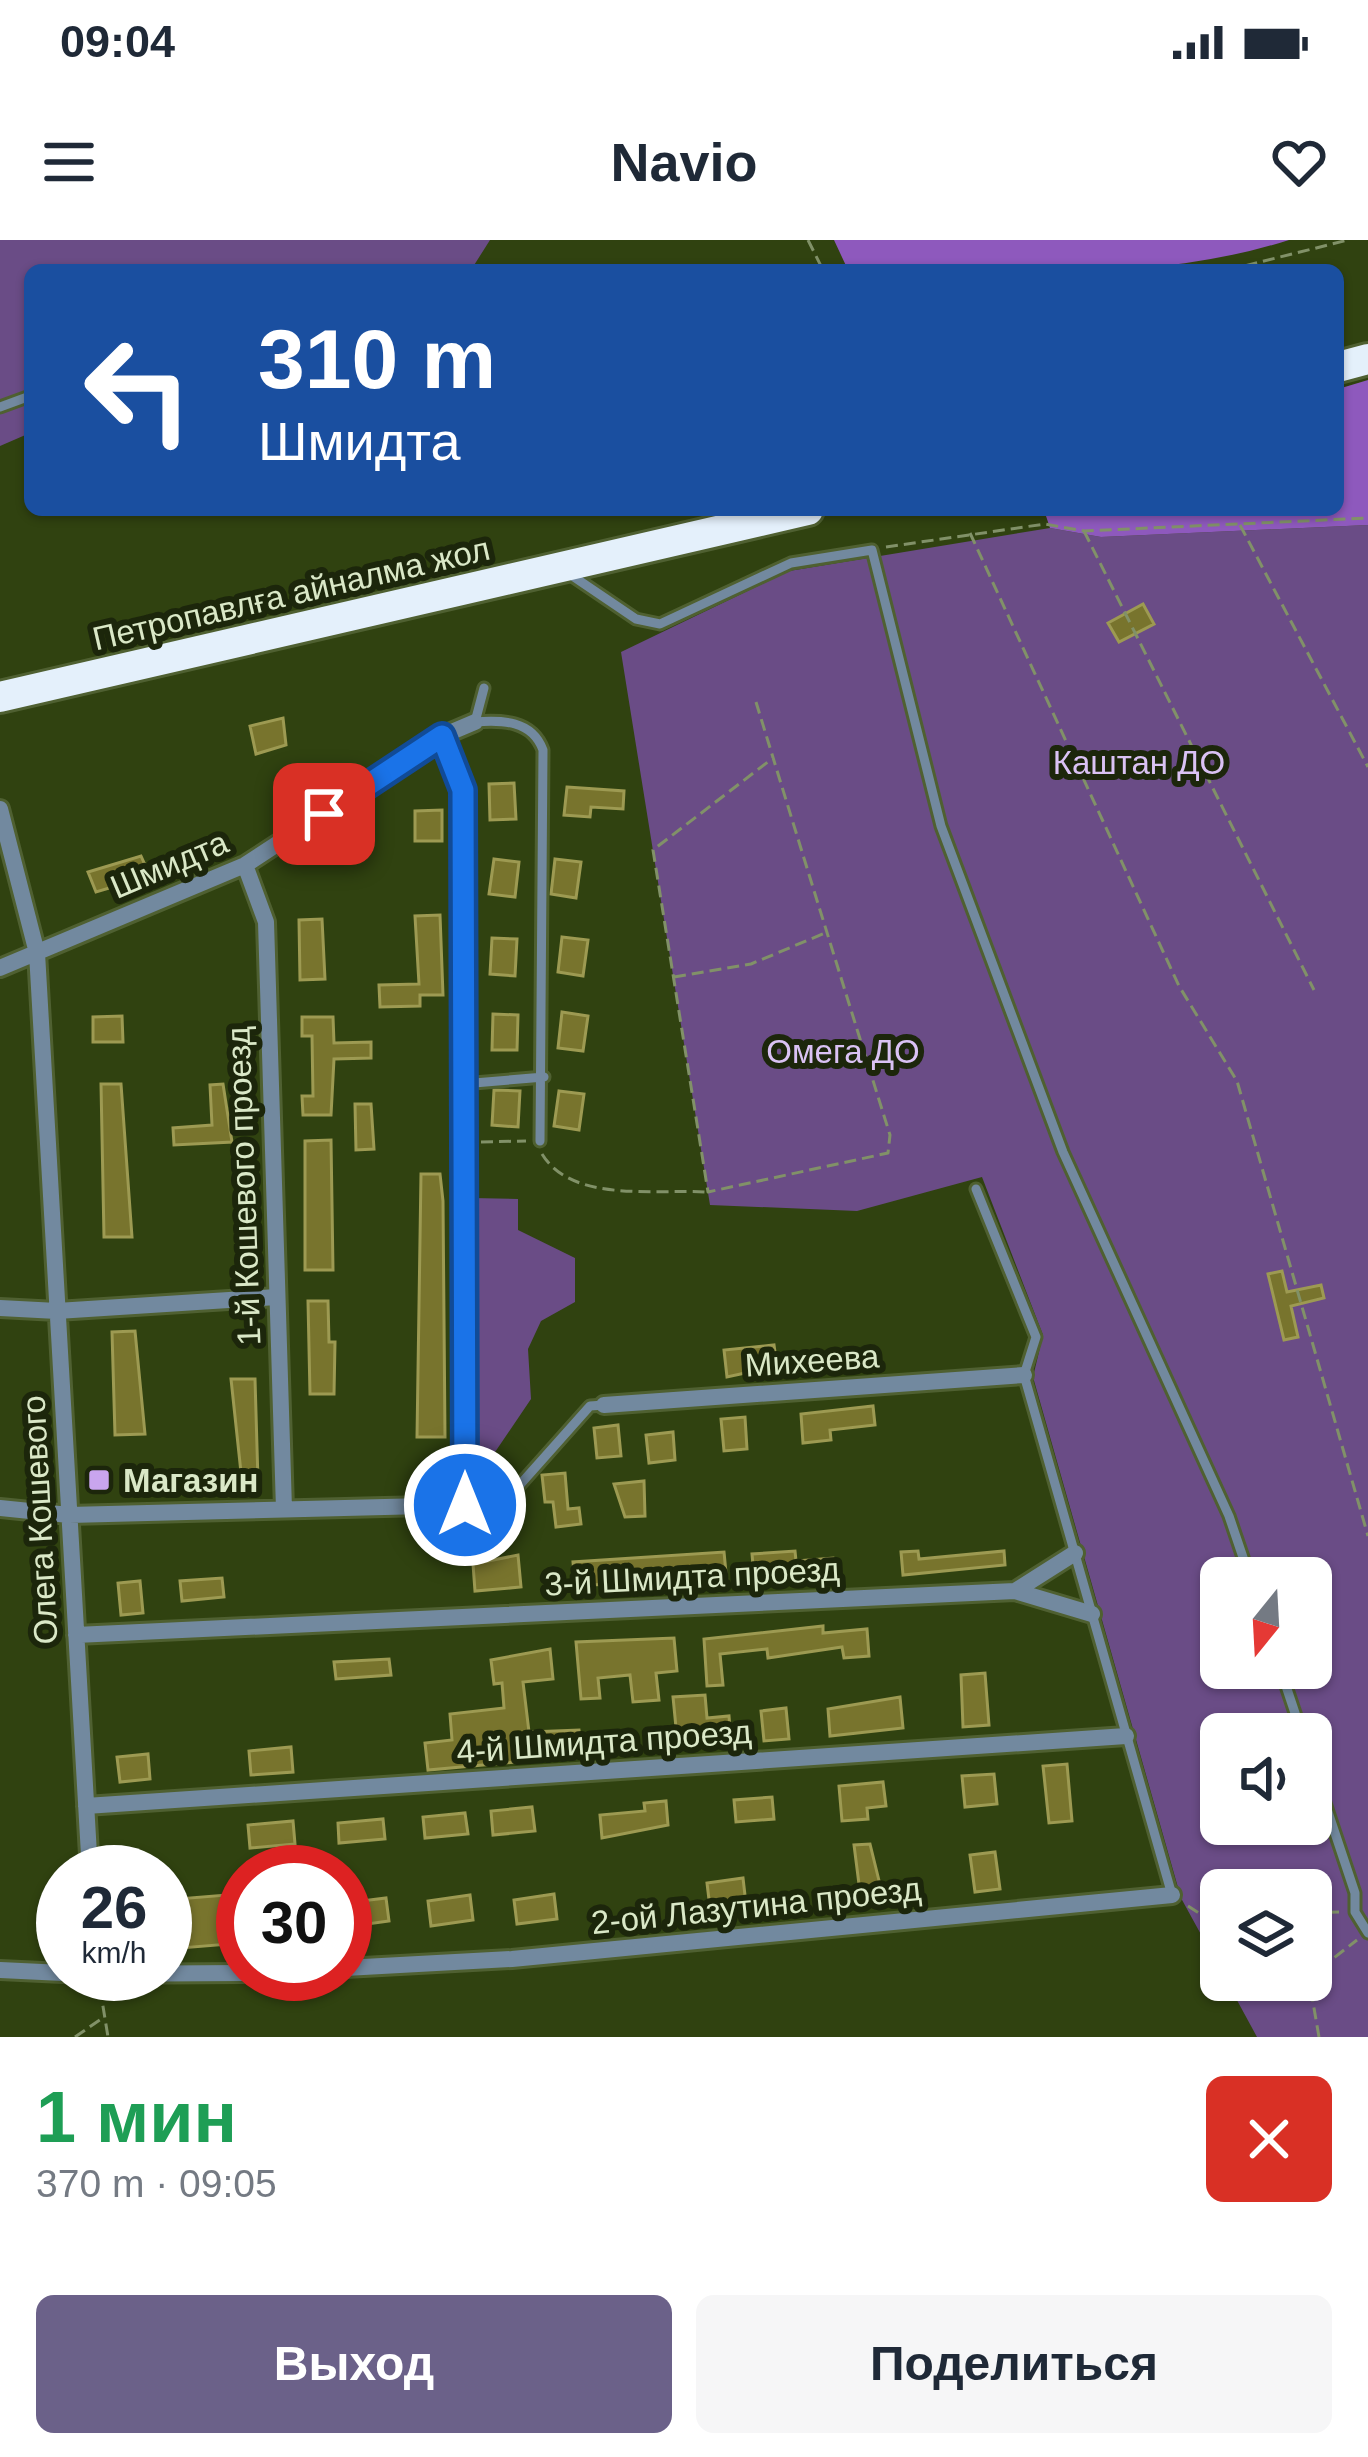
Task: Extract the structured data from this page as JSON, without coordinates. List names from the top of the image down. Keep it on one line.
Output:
{"streets":{"highway":["Петропавлға айналма жол"],"street":["Шмидта","1-й Кошевого проезд","Михеева","Олега Кошевого","3-й Шмидта проезд","4-й Шмидта проезд","2-ой Лазутина проезд"]},"crossings":[["Шмидта","1-й Кошевого проезд"],["Шмидта","Олега Кошевого"],["Олега Кошевого","3-й Шмидта проезд"],["Олега Кошевого","4-й Шмидта проезд"]],"parks":["Каштан ДО","Омега ДО"],"places":{"transit":["Магазин"]},"north":"bottom","page":{"status":"09:04","header":"Navio","turn":["310 m","Шмидта"],"speed":"26 km/h","limit":"30","heading":["1 мин","370 m · 09:05"],"buttons":["Выход","Поделиться"]}}
